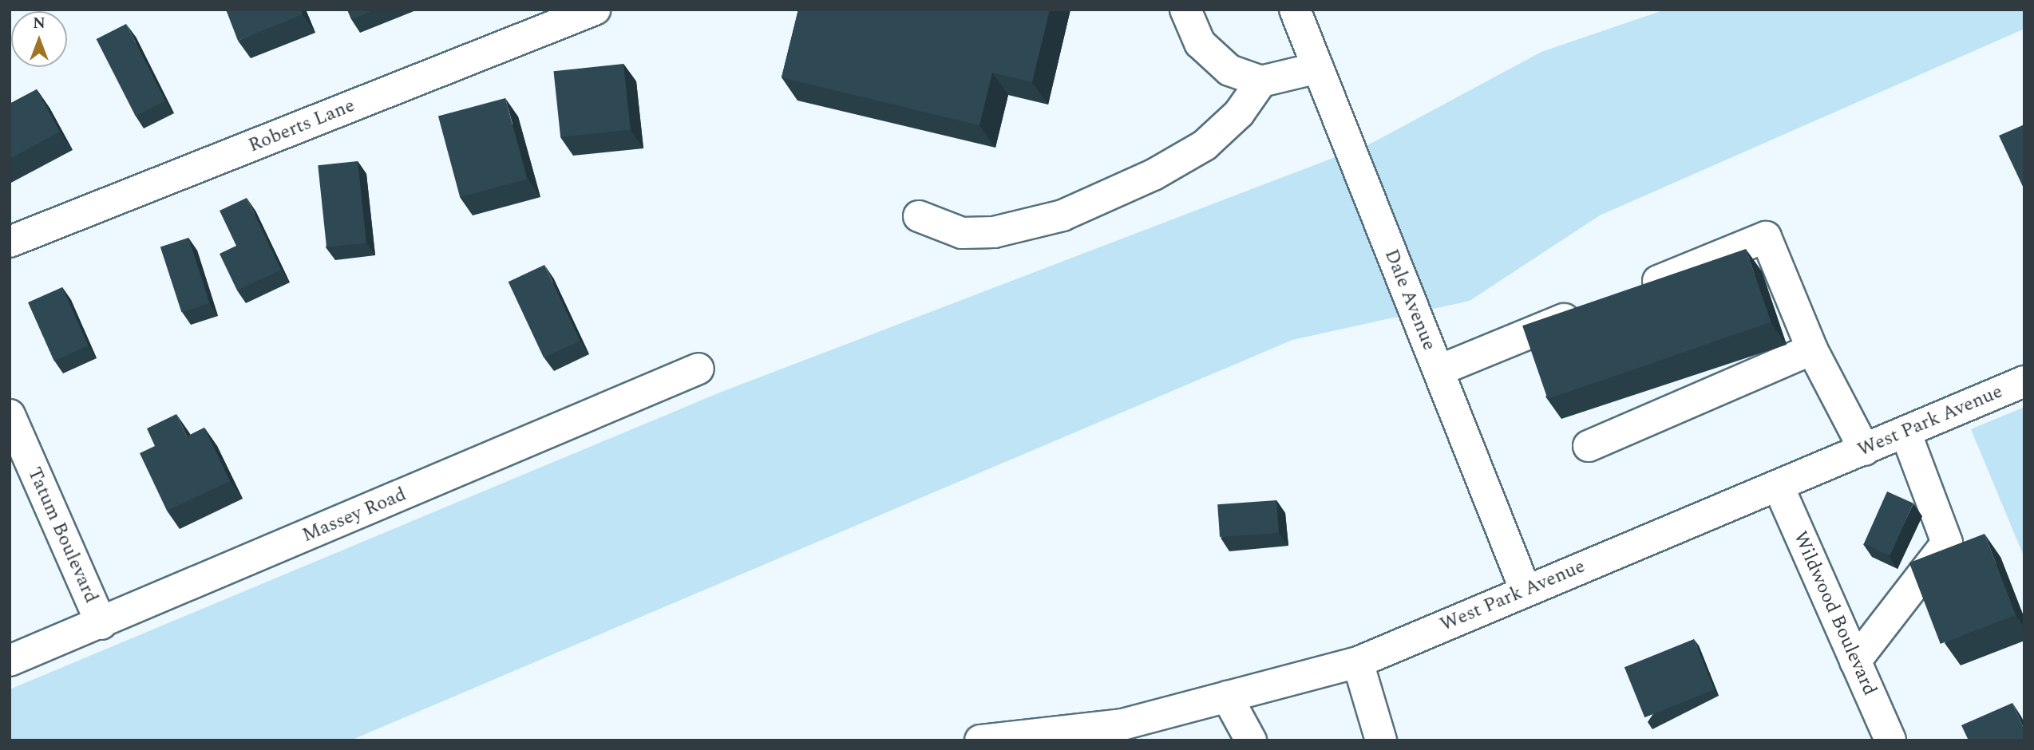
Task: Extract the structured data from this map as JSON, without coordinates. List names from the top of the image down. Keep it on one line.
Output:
{"streets":{"street":["Roberts Lane","Dale Avenue","West Park Avenue","Massey Road","Tatum Boulevard","Wildwood Boulevard"]},"crossings":[["Dale Avenue","West Park Avenue"],["West Park Avenue","Wildwood Boulevard"],["Massey Road","Tatum Boulevard"]],"north":"top"}
